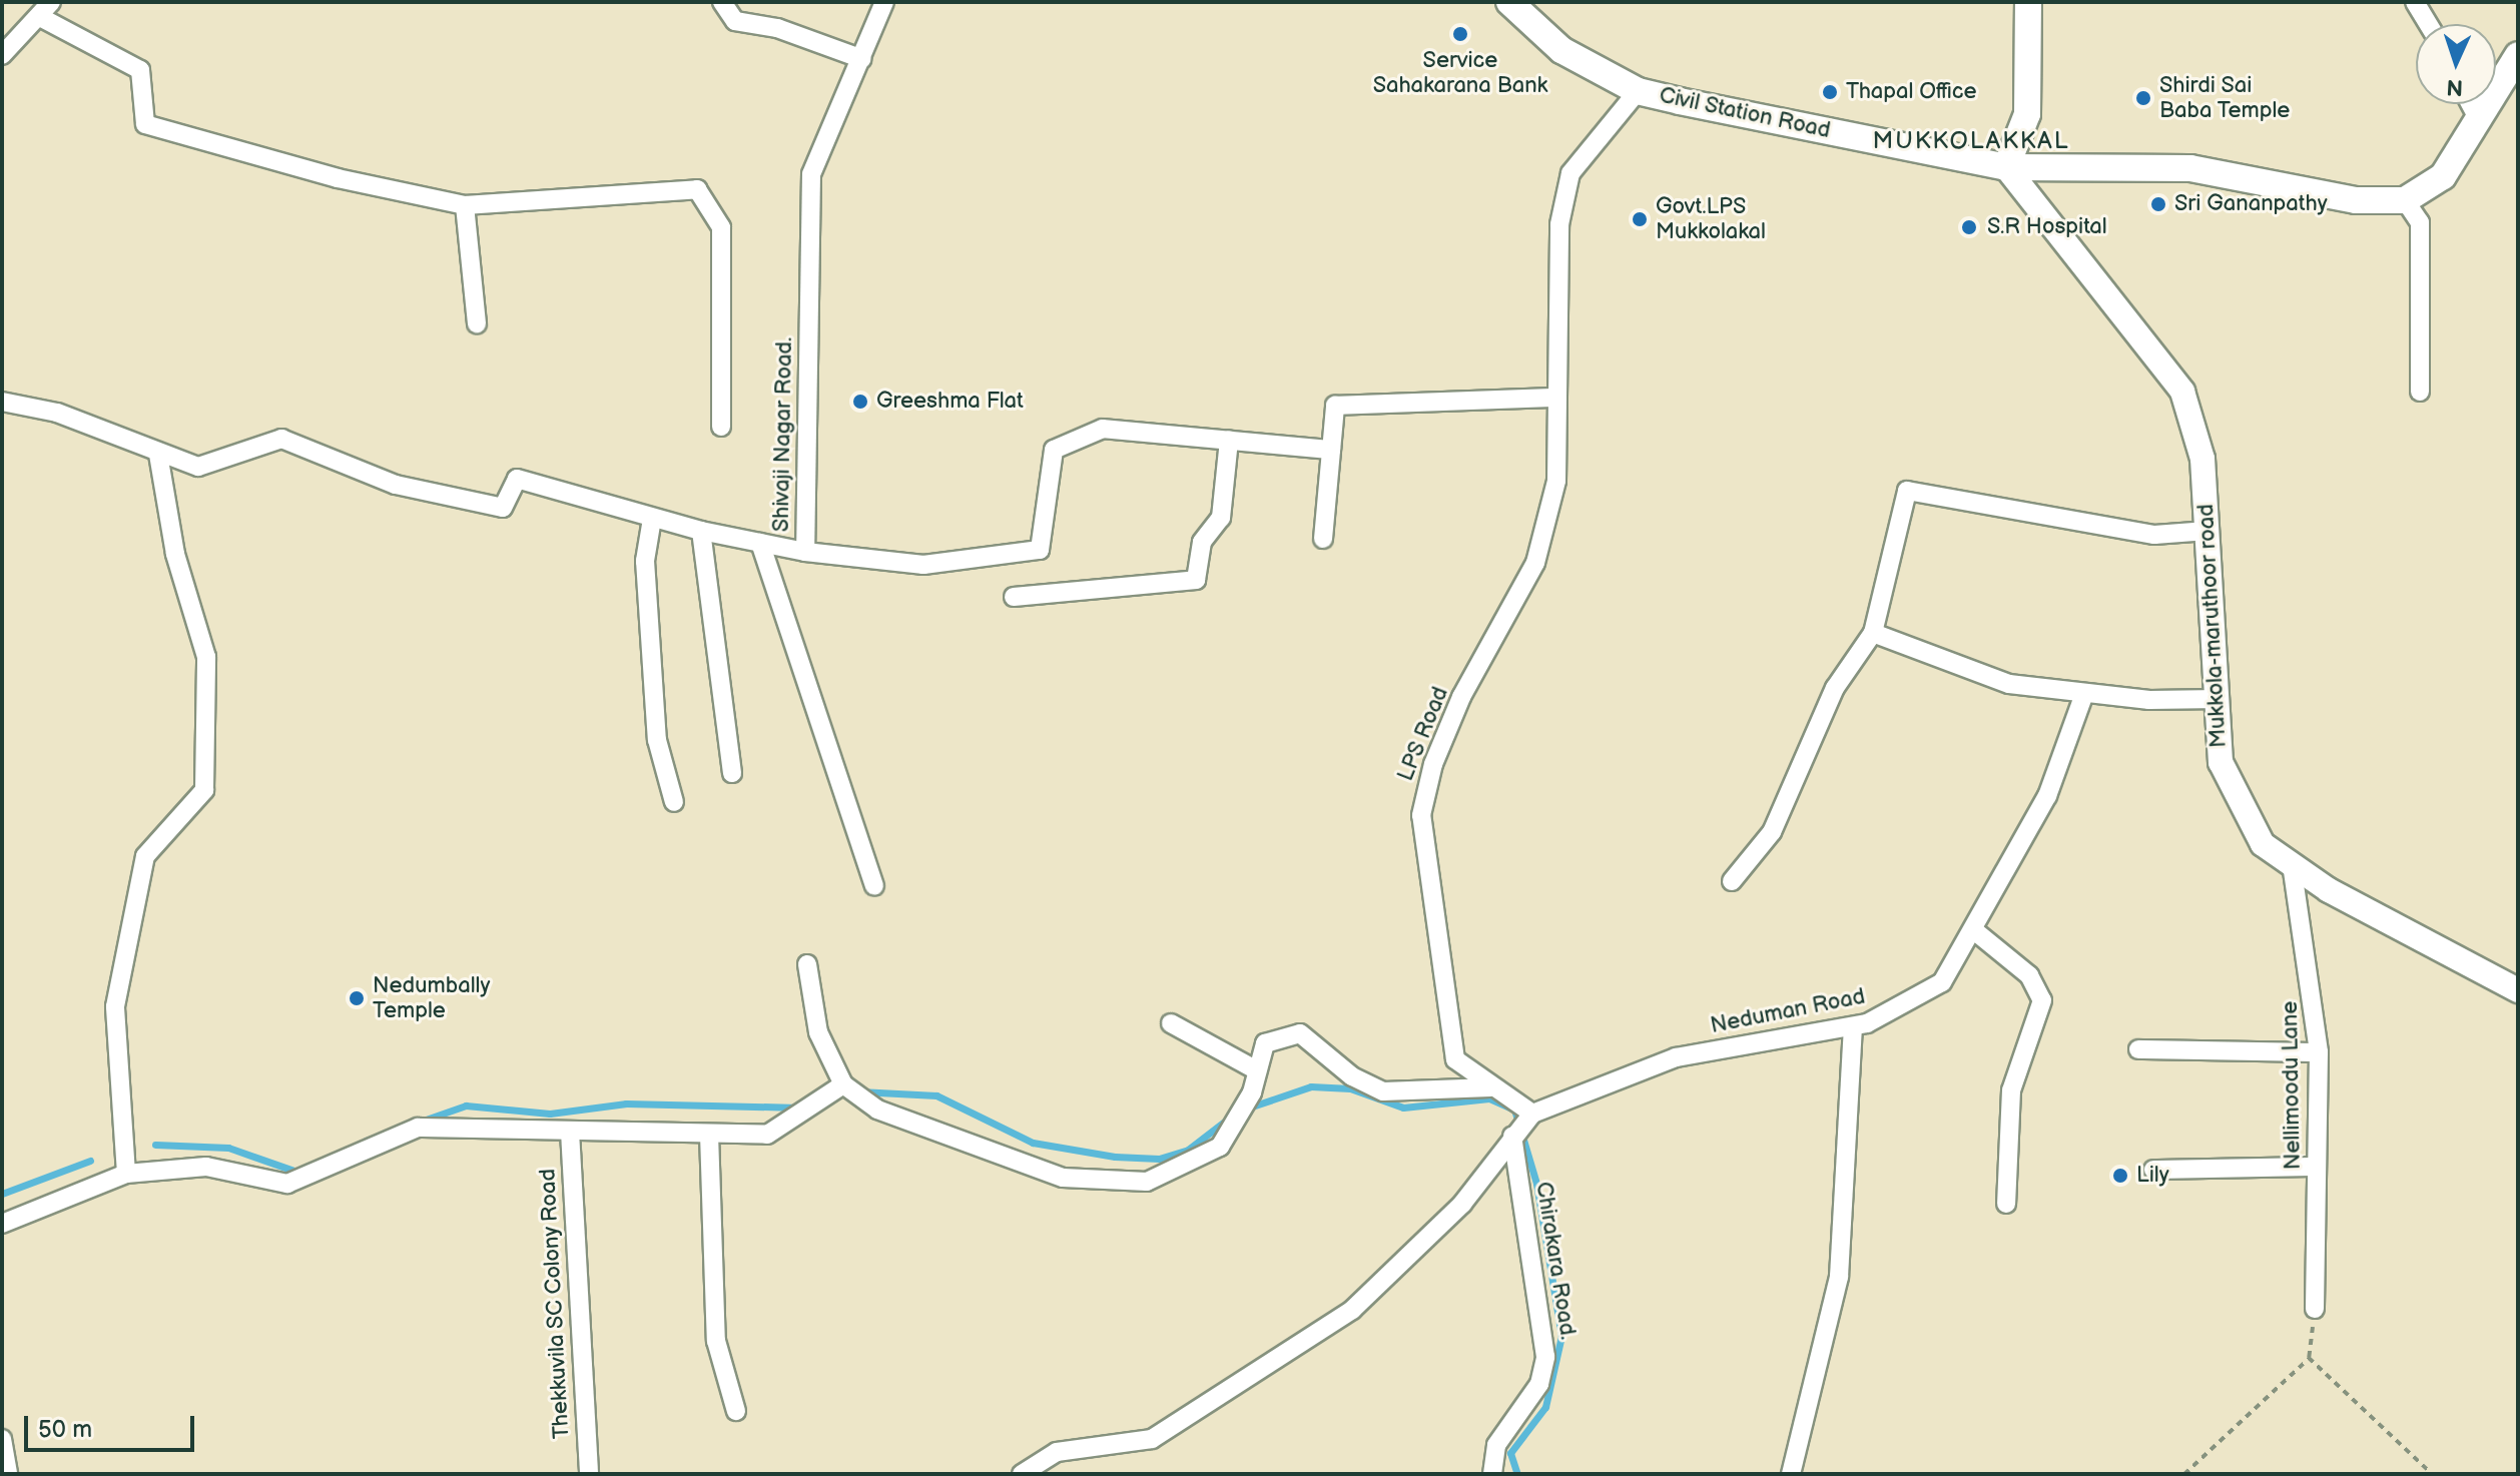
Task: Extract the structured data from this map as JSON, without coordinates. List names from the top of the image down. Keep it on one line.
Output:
{"streets":{"main road":["Civil Station Road"],"street":["Shivaji Nagar Road.","Mukkola-maruthoor road","LPS Road","Neduman Road","Nellimoodu Lane","Chirakara Road.","Thekkuvila SC Colony Road"]},"crossings":[["Civil Station Road","Mukkola-maruthoor road"],["Civil Station Road","LPS Road"],["Mukkola-maruthoor road","Nellimoodu Lane"],["LPS Road","Neduman Road"]],"districts":["MUKKOLAKKAL"],"places":["Service Sahakarana Bank","Thapal Office","Shirdi Sai Baba Temple","Sri Gananpathy","Govt.LPS Mukkolakal","S.R Hospital","Greeshma Flat","Nedumbally Temple","Lily"],"scale_bar":"50 m","north":"bottom"}
